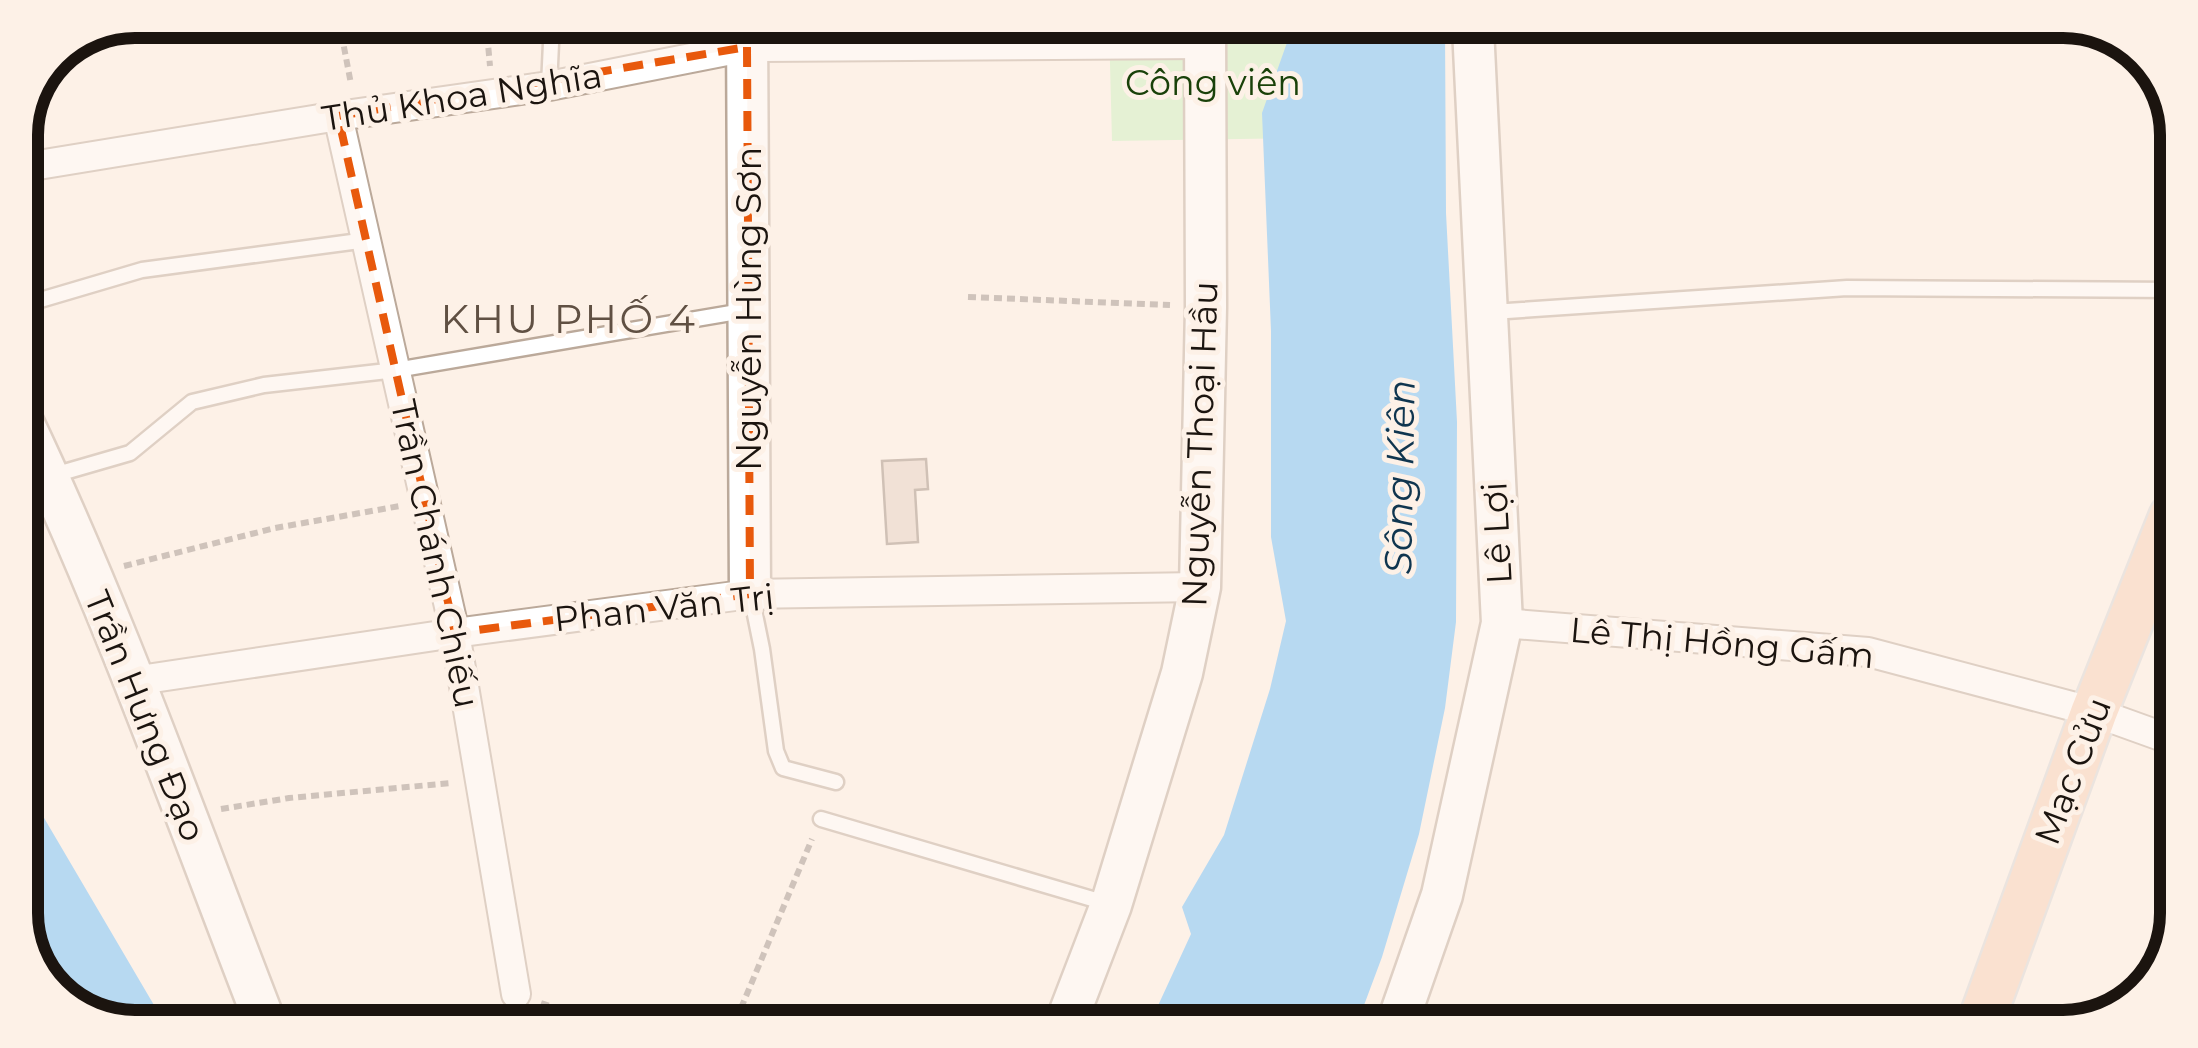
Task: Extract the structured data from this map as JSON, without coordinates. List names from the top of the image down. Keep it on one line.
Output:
{"streets":{"main road":["Mạc Cửu"],"street":["Thủ Khoa Nghĩa","Nguyễn Hùng Sơn","Nguyễn Thoại Hầu","Lê Lợi","Trần Chánh Chiếu","Phan Văn Trị","Lê Thị Hồng Gấm","Trần Hưng Đạo"]},"crossings":[["Thủ Khoa Nghĩa","Trần Chánh Chiếu"],["Nguyễn Hùng Sơn","Phan Văn Trị"],["Nguyễn Thoại Hầu","Phan Văn Trị"],["Lê Lợi","Lê Thị Hồng Gấm"],["Trần Chánh Chiếu","Phan Văn Trị"],["Phan Văn Trị","Trần Hưng Đạo"],["Lê Thị Hồng Gấm","Mạc Cửu"]],"districts":["KHU PHỐ 4"],"water":["Sông Kiên"],"parks":["Công viên"]}
